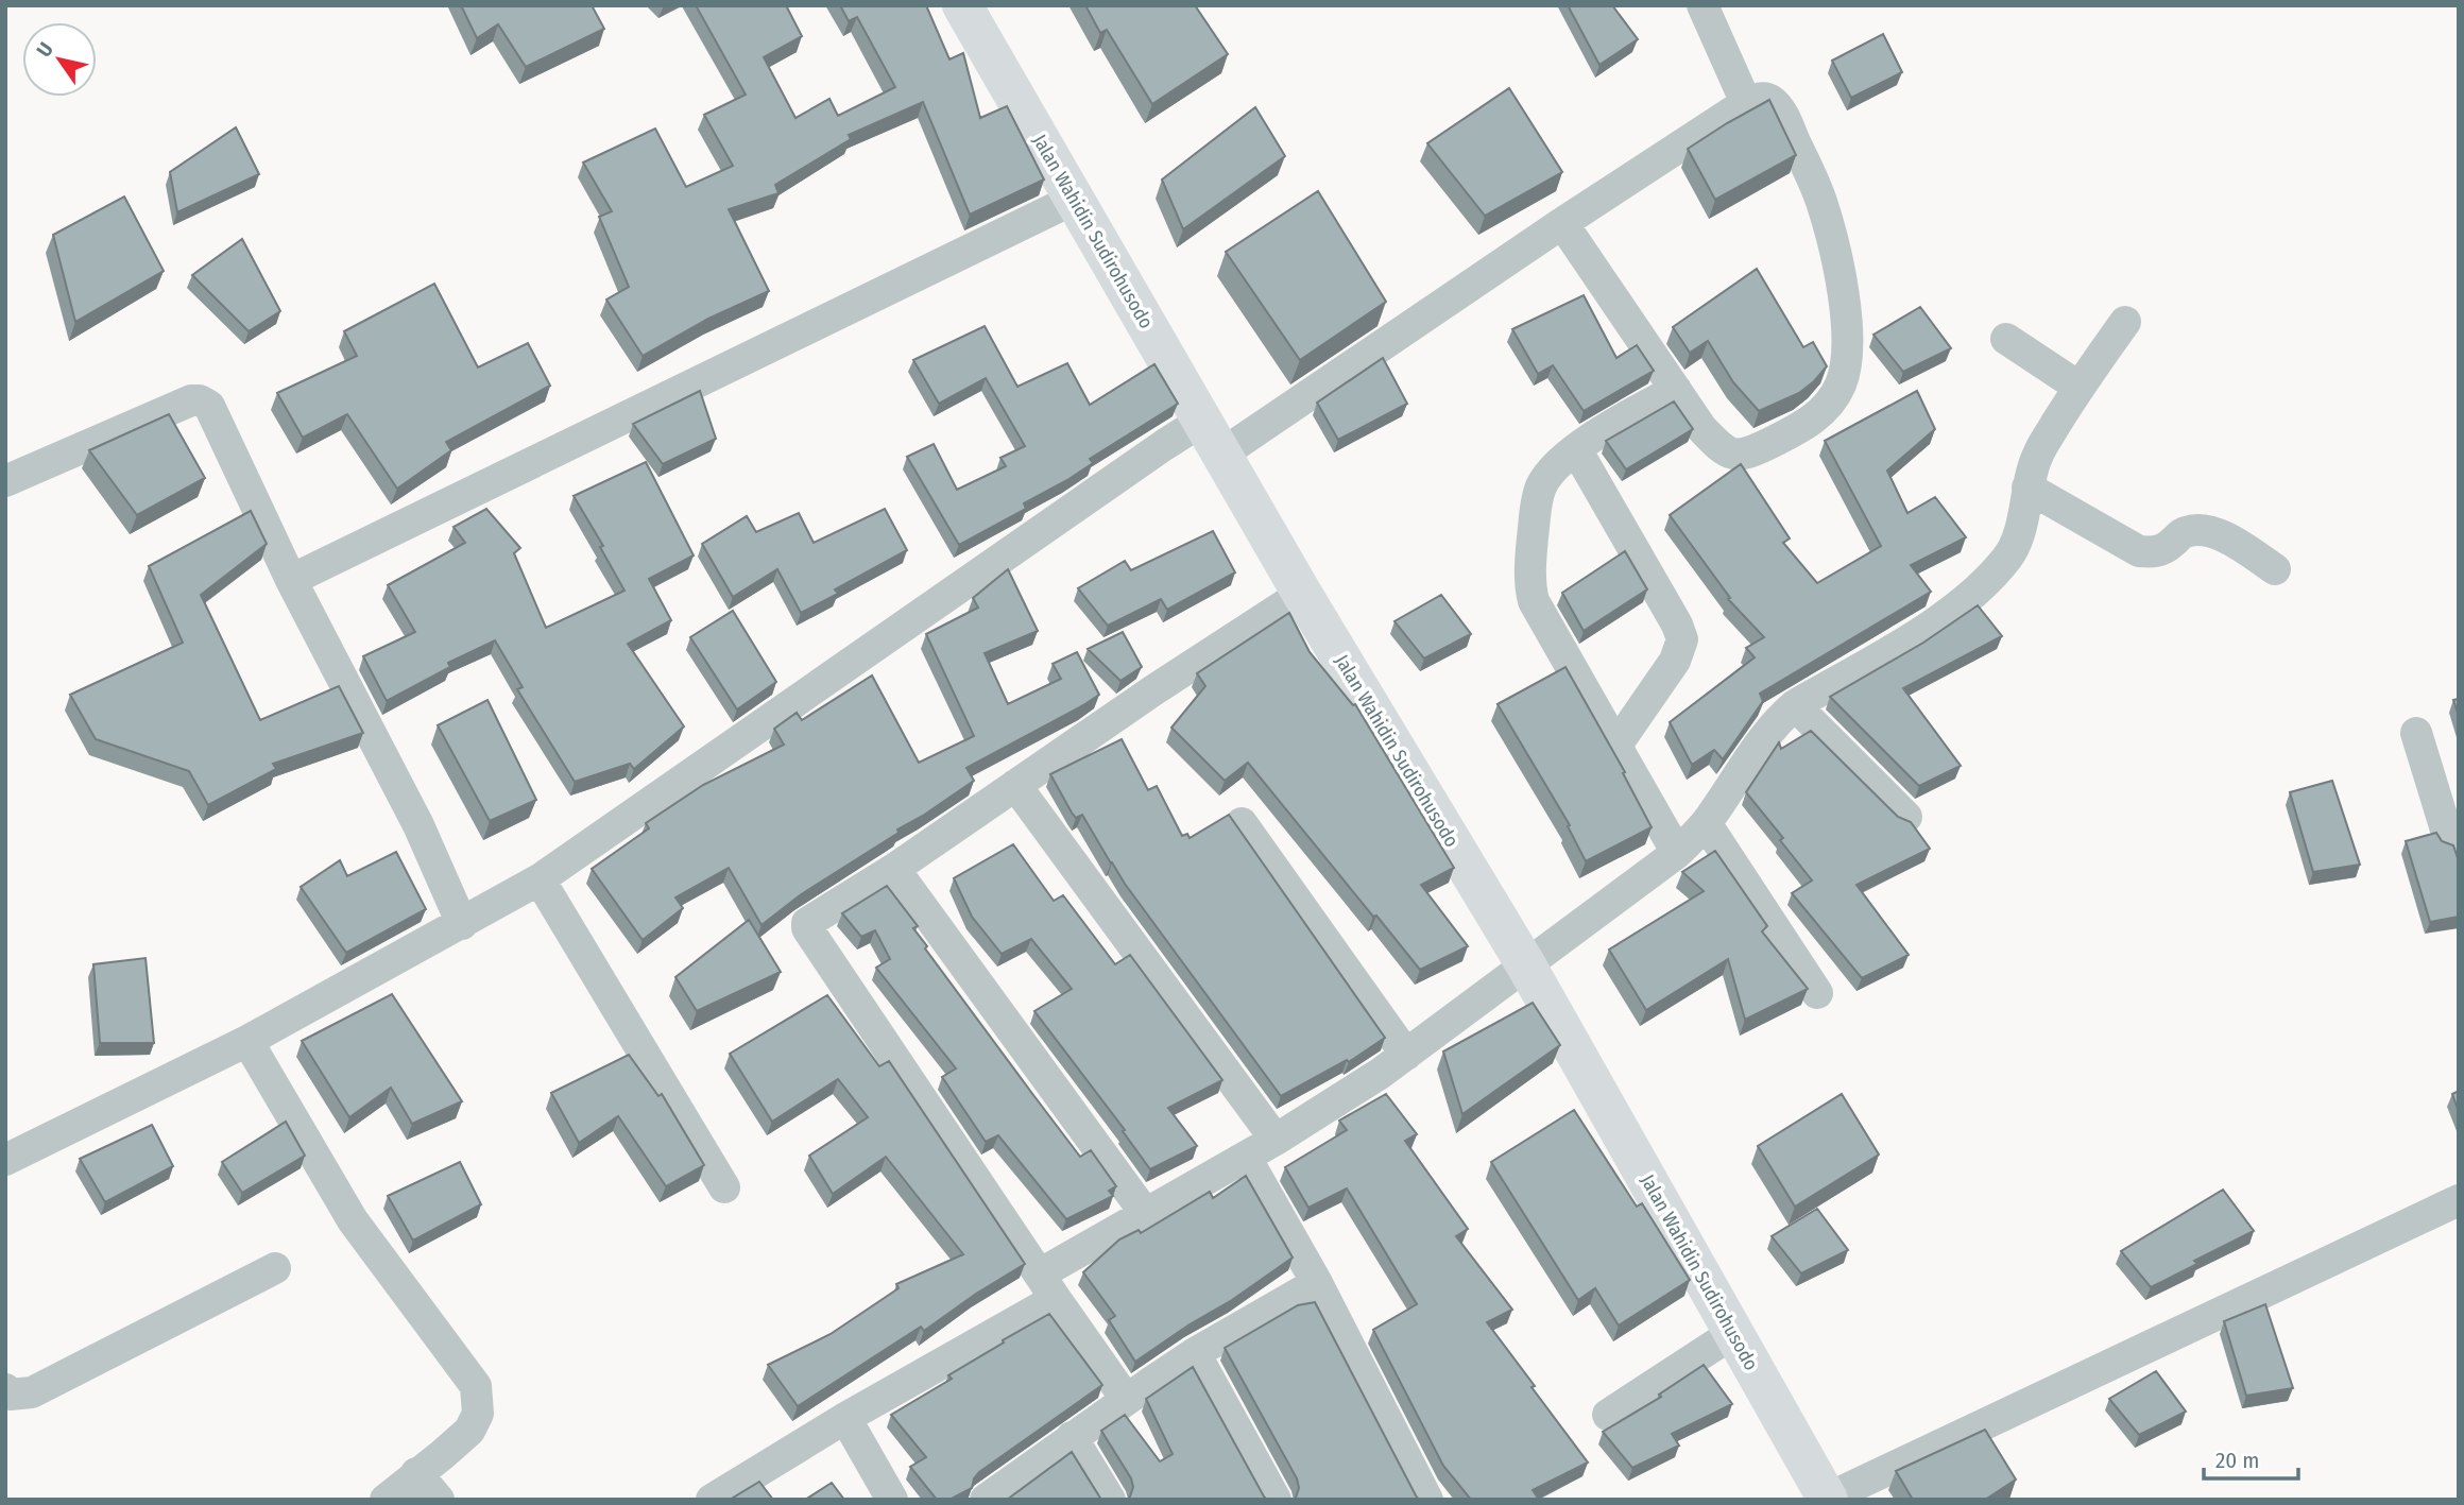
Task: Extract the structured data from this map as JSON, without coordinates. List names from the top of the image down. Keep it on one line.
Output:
{"streets":{"highway":["Jalan Wahidin Sudirohusodo"]},"scale_bar":"20 m","north":"top left"}
